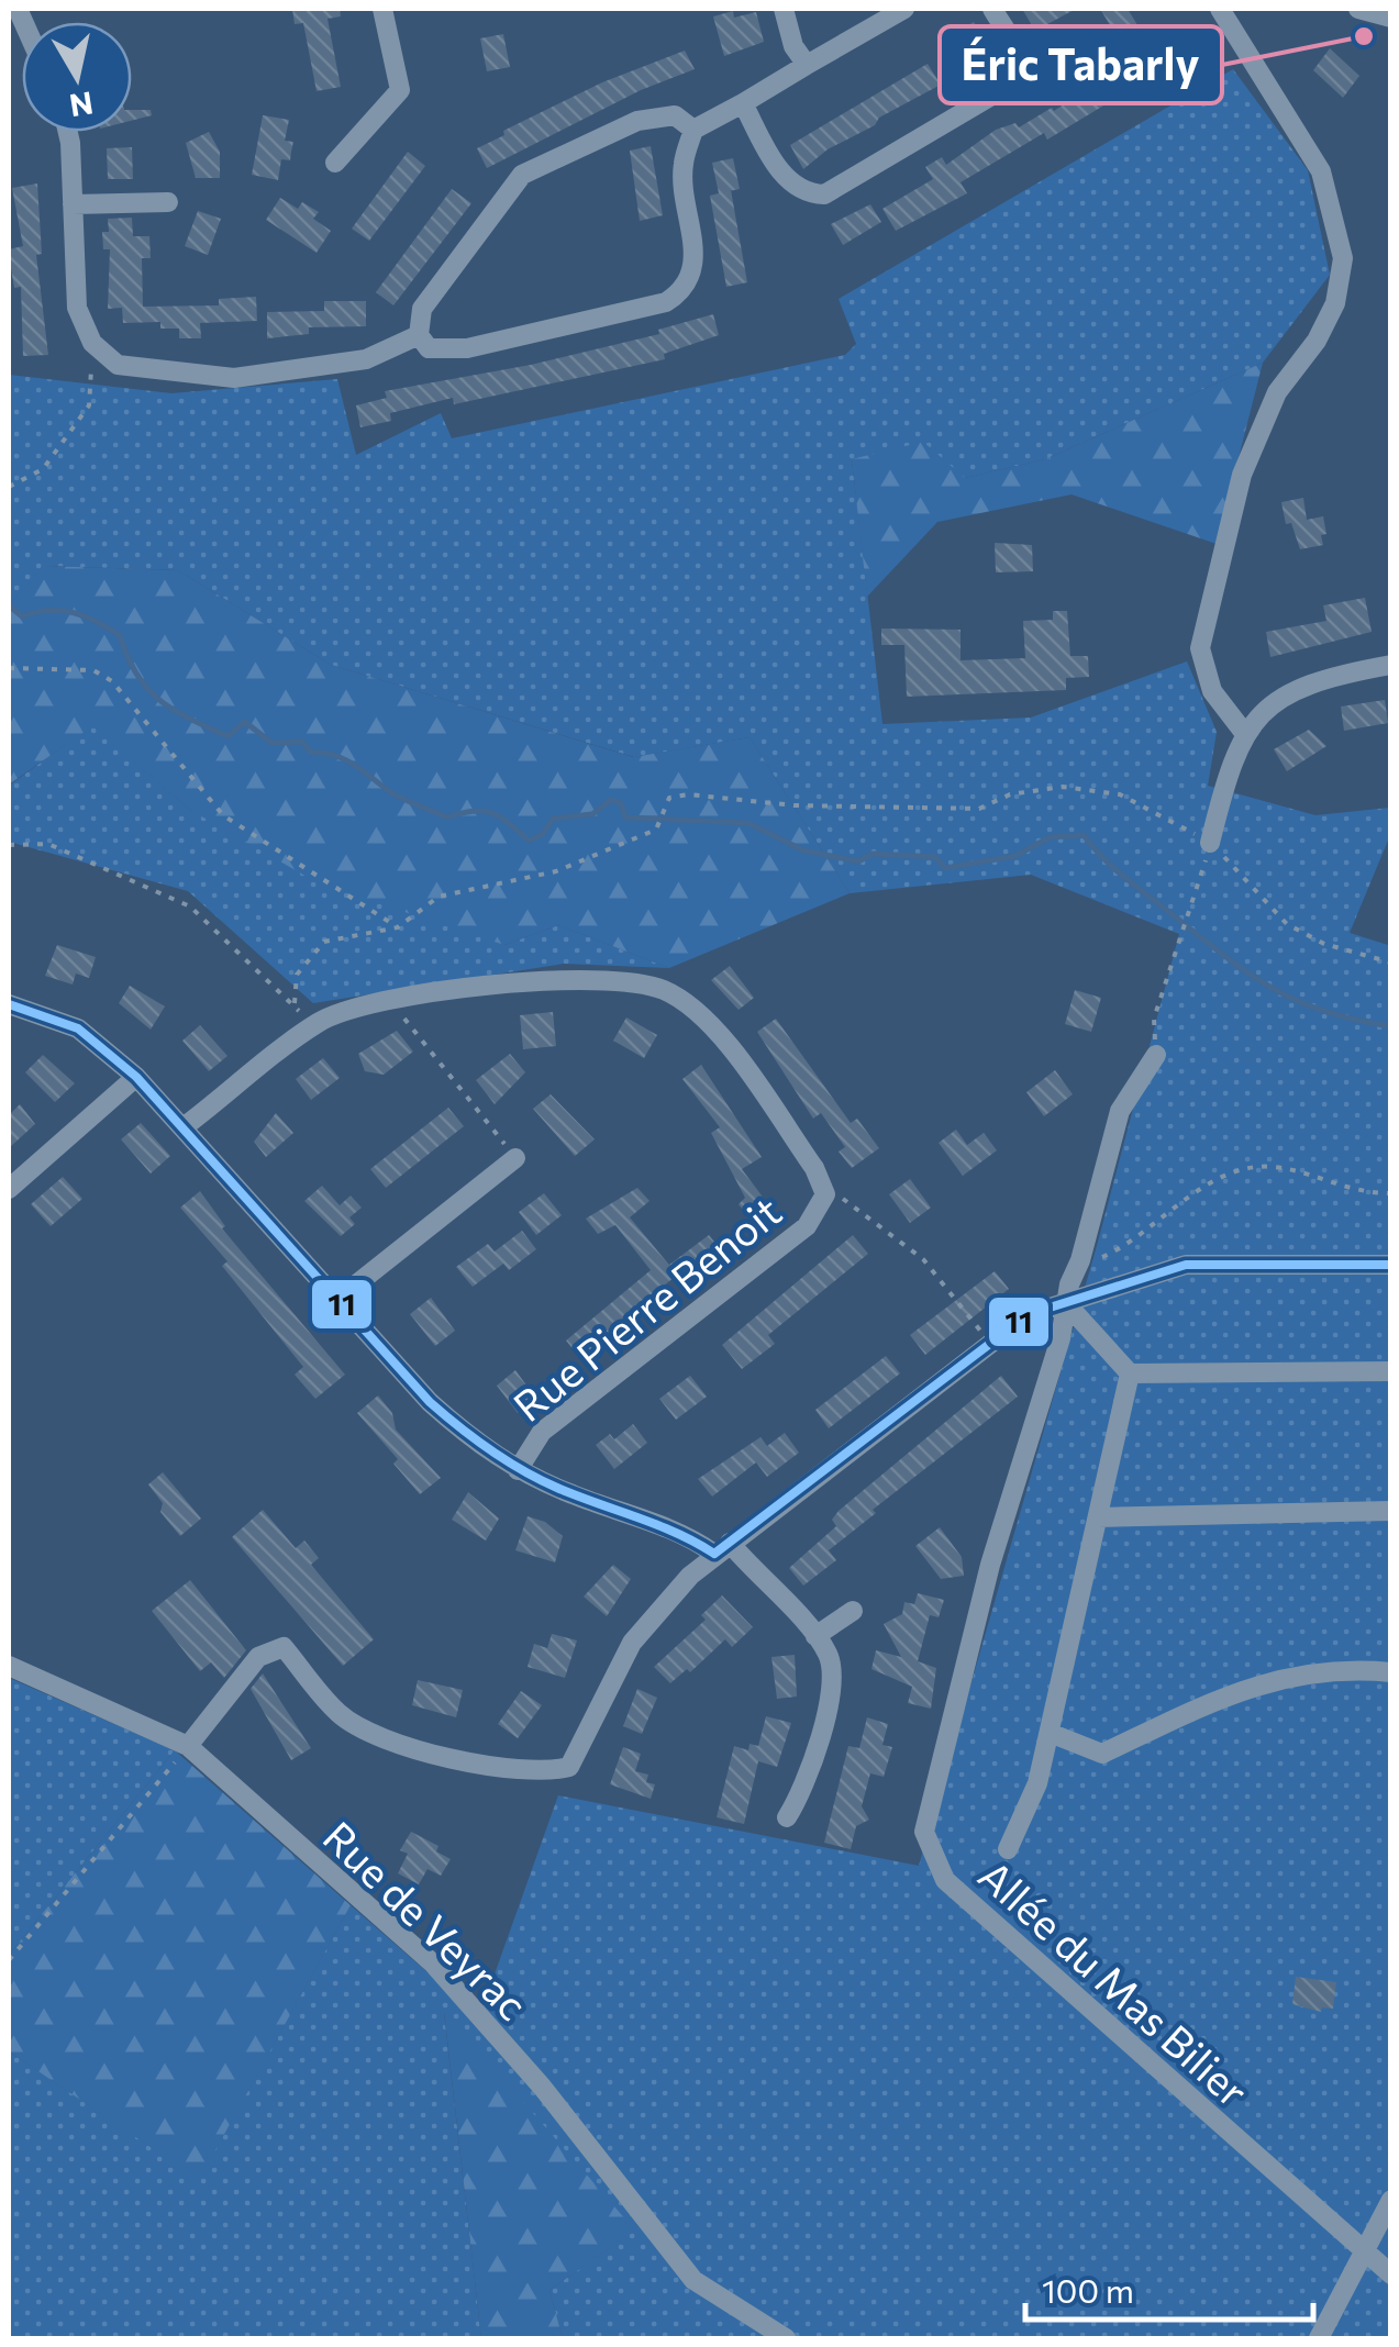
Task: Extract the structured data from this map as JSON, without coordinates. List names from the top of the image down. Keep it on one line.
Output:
{"streets":{"street":["Rue Pierre Benoit","Rue de Veyrac","Allée du Mas Bilier"]},"places":["Éric Tabarly"],"lines":["transit line 11"],"scale_bar":"100 m","north":"bottom"}
